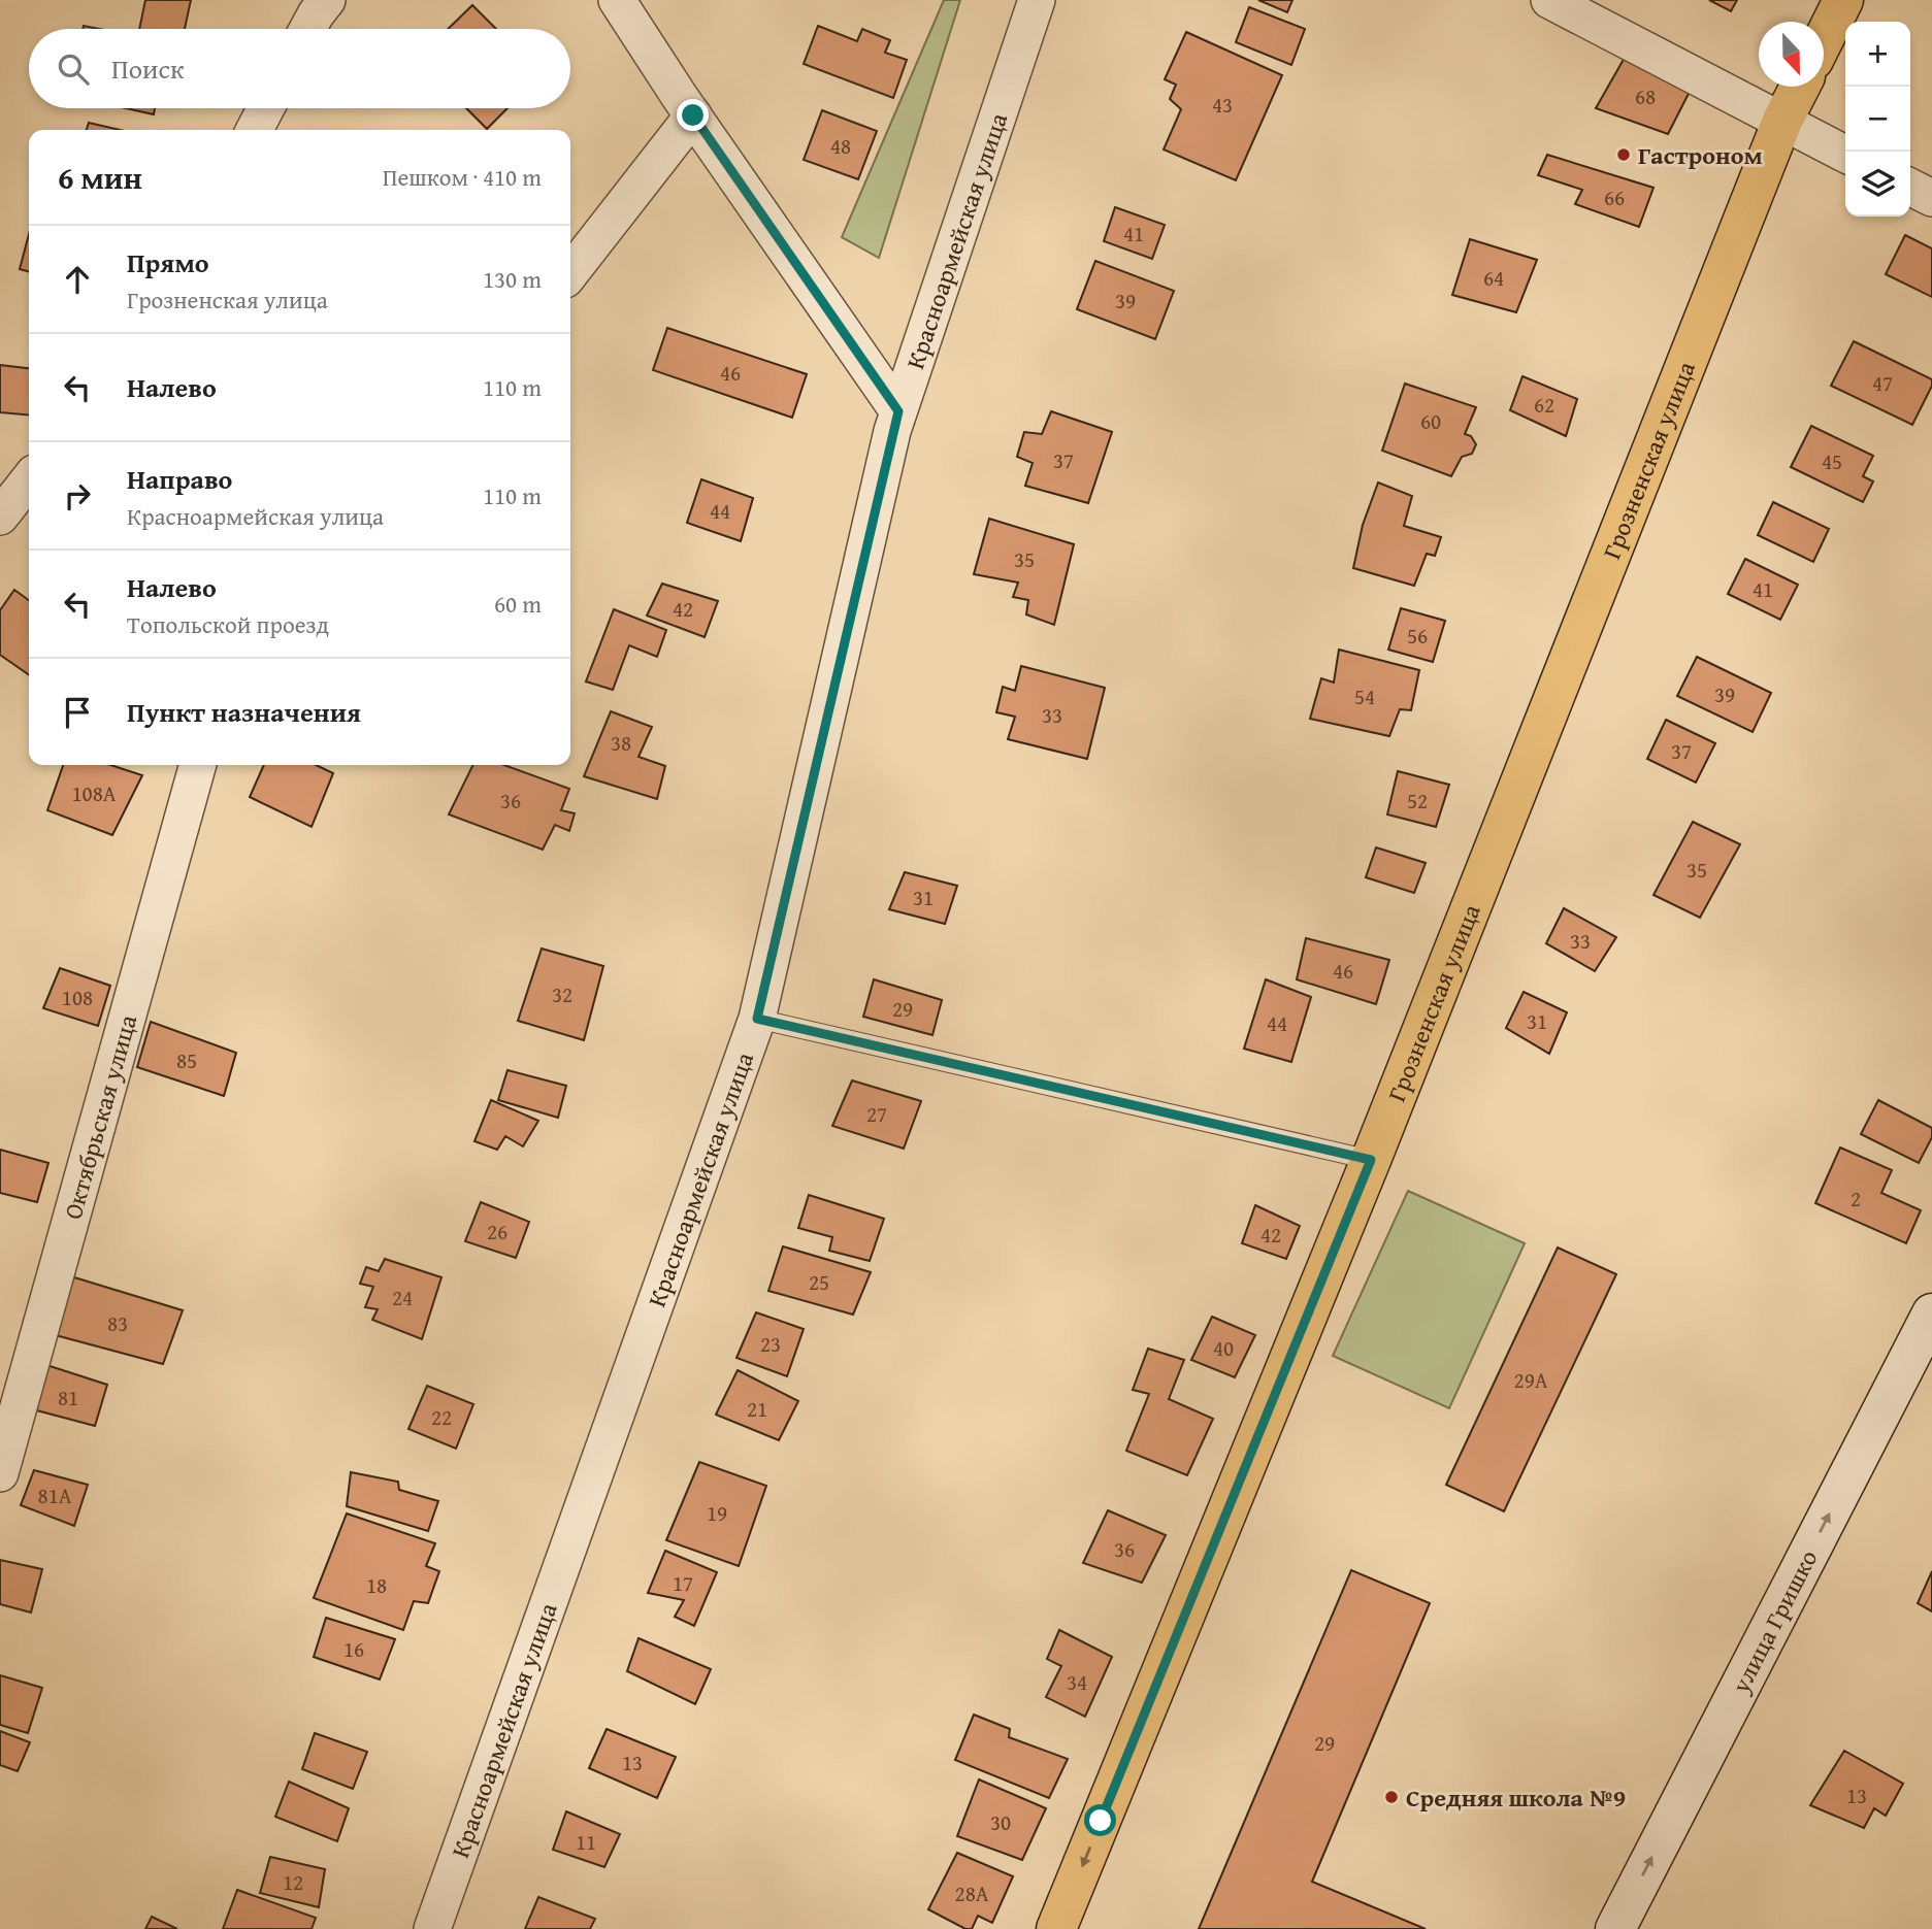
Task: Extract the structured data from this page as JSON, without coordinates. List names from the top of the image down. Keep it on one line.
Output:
{"streets":{"main road":["Грозненская улица"],"street":["Красноармейская улица","Октябрьская улица","улица Гришко"]},"one_way":["Грозненская улица","улица Гришко"],"places":["Гастроном","Средняя школа №9"],"house_numbers":["68","43","48","66","41","64","39","46","47","62","60","37","45","44","35","41","42","56","39","54","33","38","37","108А","36","52","35","31","33","46","32","108","29","31","44","85","27","2","26","42","25","24","83","23","40","29А","81","21","22","81А","19","36","17","18","16","34","29","13","13","30","11","12","28А"],"north":"bottom","page":{"map_buttons":["+","−"],"search":"Поиск","heading":["6 мин","Пешком · 410 m"],"list":[["Прямо","Грозненская улица","130 m"],["Налево","110 m"],["Направо","Красноармейская улица","110 m"],["Налево","Топольской проезд","60 m"],"Пункт назначения"]}}
